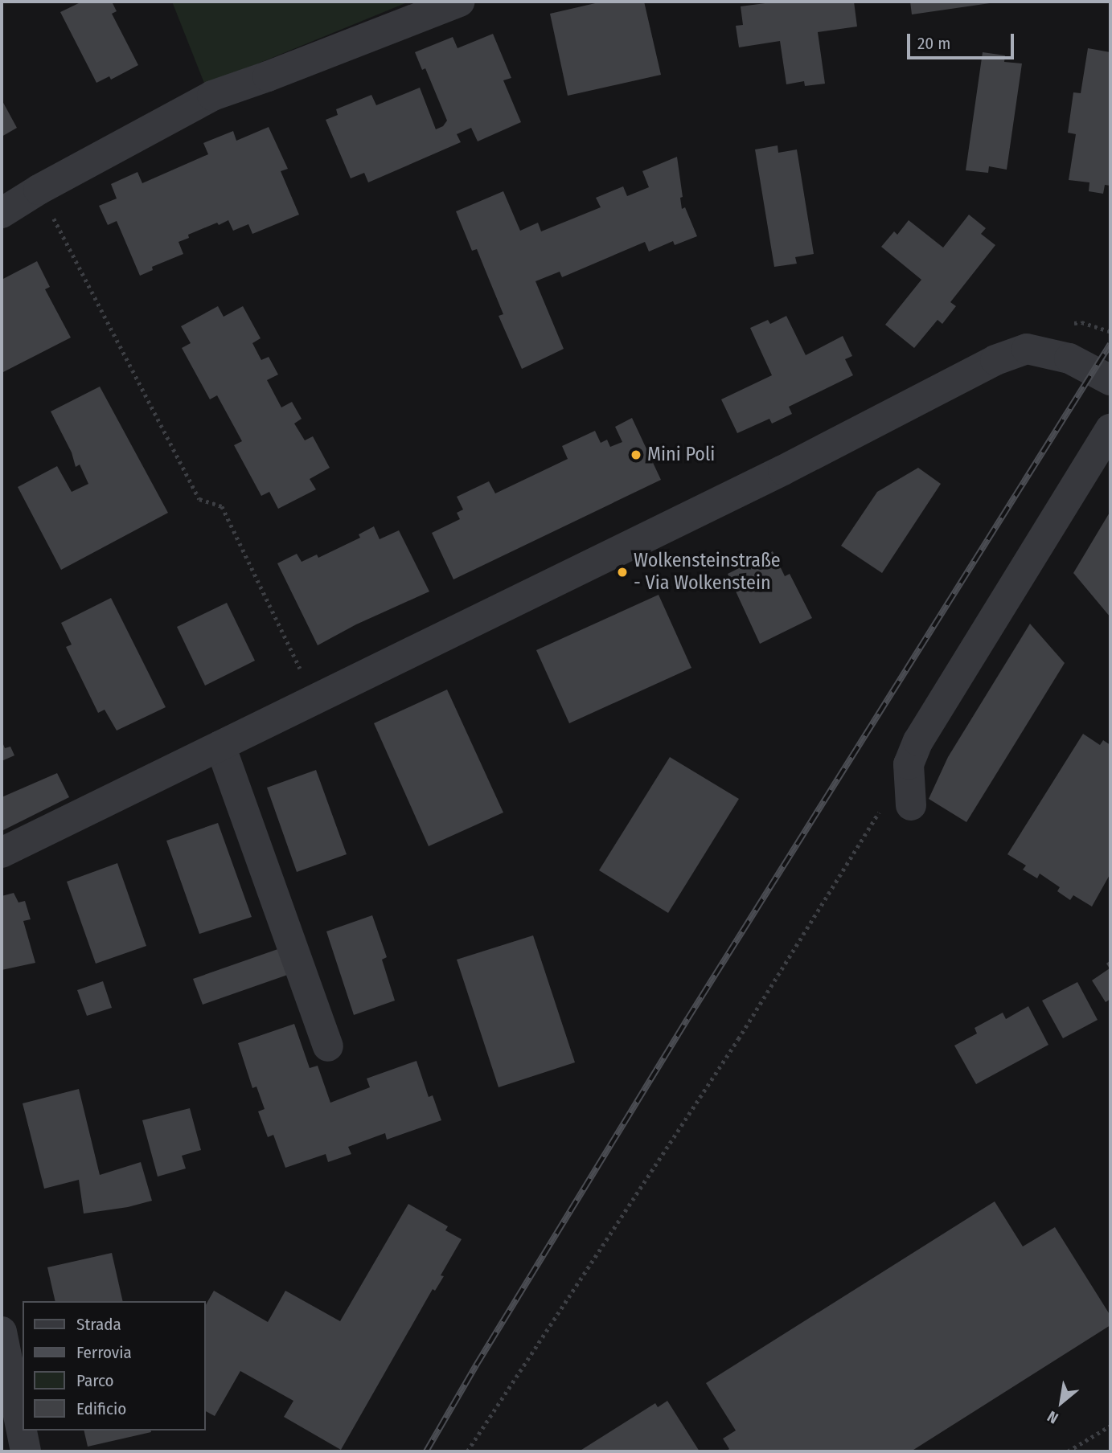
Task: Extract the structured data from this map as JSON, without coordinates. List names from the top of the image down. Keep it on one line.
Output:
{"places":["Mini Poli","Wolkensteinstraße - Via Wolkenstein"],"legend":["Strada","Ferrovia","Parco","Edificio"],"scale_bar":"20 m","north":"bottom left"}
